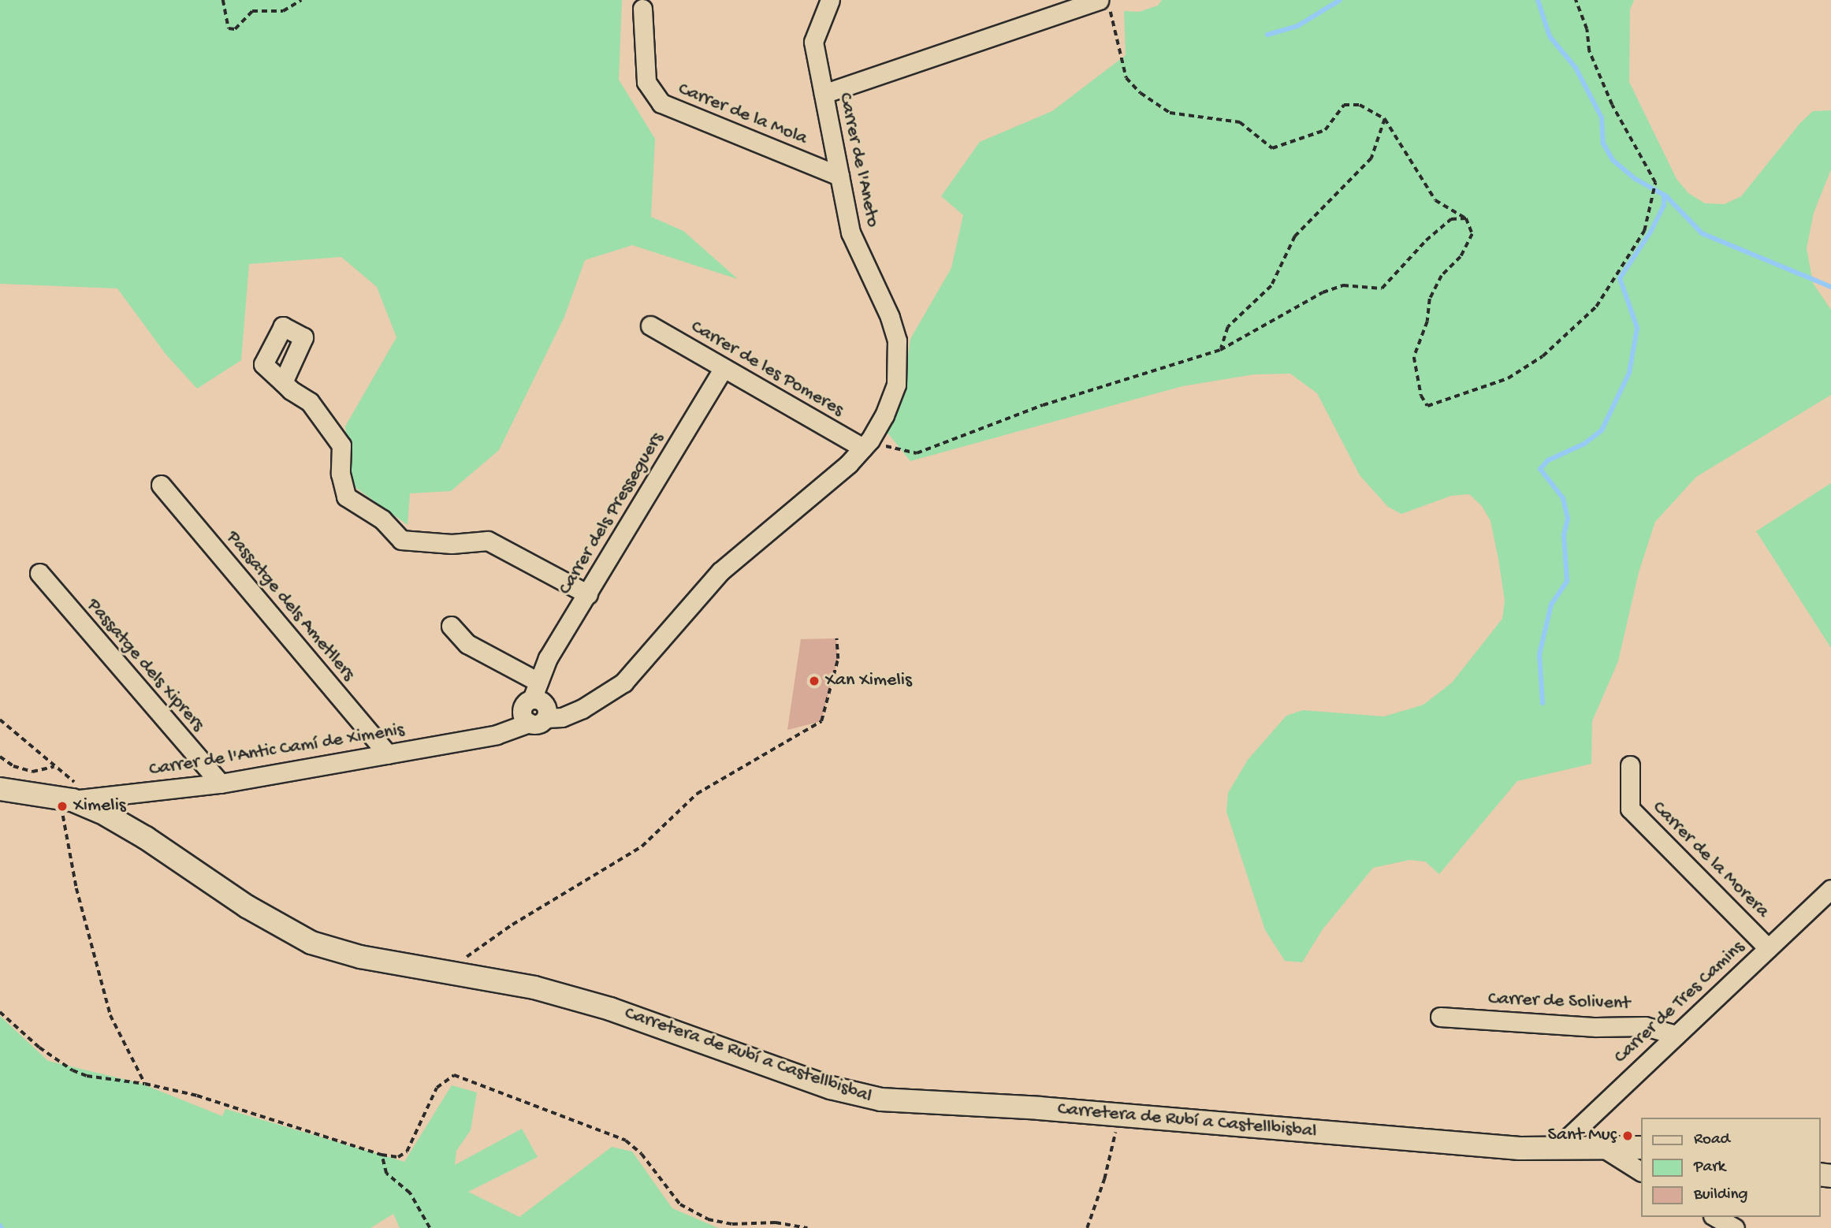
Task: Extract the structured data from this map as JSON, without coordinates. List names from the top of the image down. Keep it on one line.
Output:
{"streets":{"street":["Carrer de la Mola","Carrer de l'Aneto","Carrer de les Pomeres","Carrer dels Presseguers","Passatge dels Ametllers","Passatge dels Xiprers","Carrer de l'Antic Camí de Ximenis","Carrer de la Morera","Carrer de Solivent","Carrer de Tres Camins","Carretera de Rubí a Castellbisbal"]},"crossings":[["Carrer de la Mola","Carrer de l'Aneto"],["Carrer de l'Aneto","Carrer de les Pomeres"],["Carrer de les Pomeres","Carrer dels Presseguers"],["Passatge dels Ametllers","Carrer de l'Antic Camí de Ximenis"],["Passatge dels Xiprers","Carrer de l'Antic Camí de Ximenis"],["Carrer de l'Antic Camí de Ximenis","Carretera de Rubí a Castellbisbal"],["Carrer de la Morera","Carrer de Tres Camins"],["Carrer de Solivent","Carrer de Tres Camins"],["Carrer de Tres Camins","Carretera de Rubí a Castellbisbal"]],"places":["Xan Ximelis","Ximelis","Sant Muç"],"legend":["Road","Park","Building"]}
